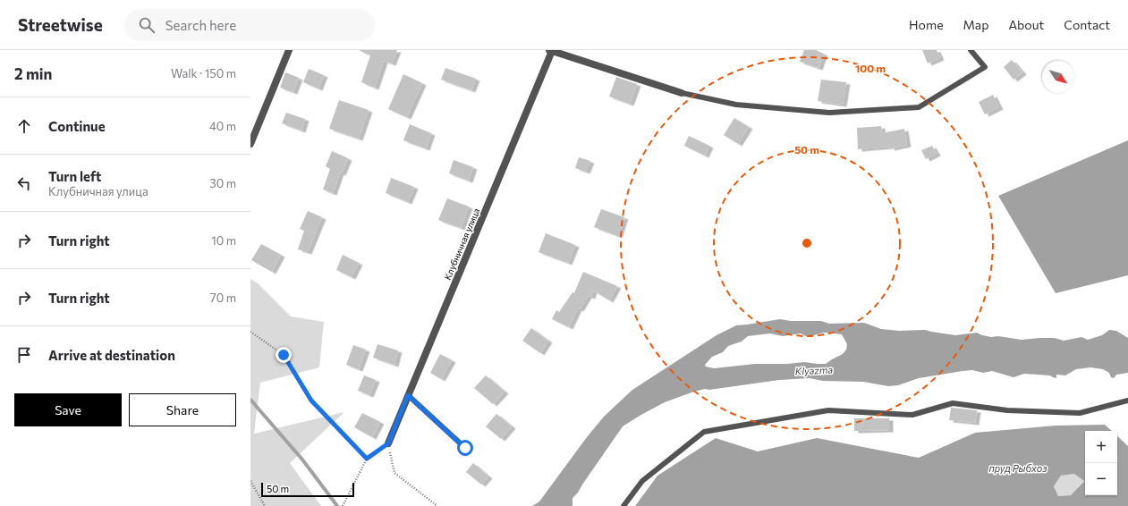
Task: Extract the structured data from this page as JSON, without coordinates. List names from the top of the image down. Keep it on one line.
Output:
{"streets":{"street":["Клубничная улица"]},"water":["Klyazma","пруд Рыбхоз"],"scale_bar":"50 m","north":"bottom right","page":{"header":"Streetwise","search":"Search here","nav":["Home","Map","About","Contact"],"heading":["2 min","Walk · 150 m"],"list":[["Continue","40 m"],["Turn left","Клубничная улица","30 m"],["Turn right","10 m"],["Turn right","70 m"],"Arrive at destination"],"buttons":["Save","Share"],"map_buttons":["+","−"],"scale":"50 m"},"rings":["100 m","50 m"]}
